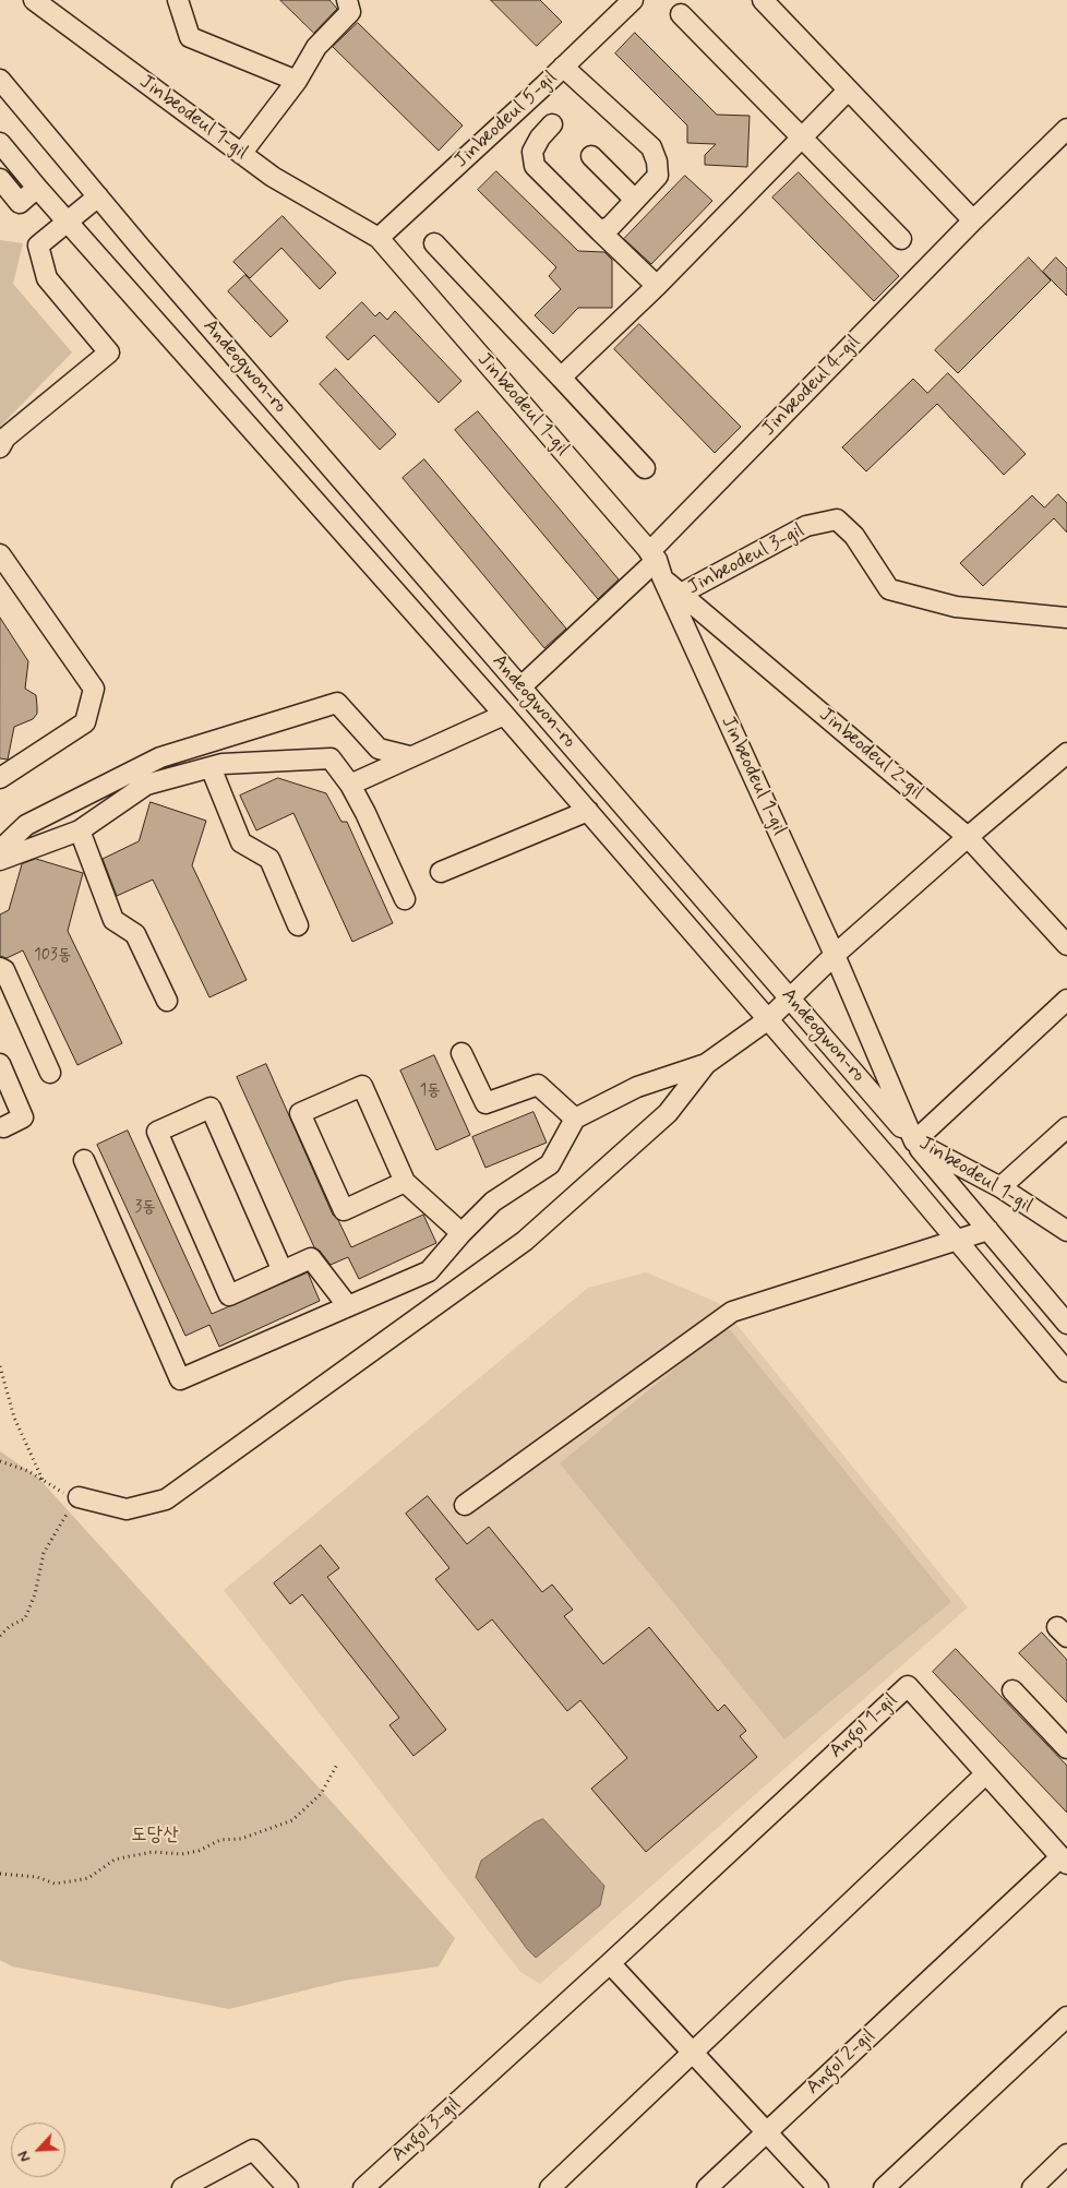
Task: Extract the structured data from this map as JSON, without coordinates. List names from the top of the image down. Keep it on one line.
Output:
{"streets":{"street":["Jinbeodeul 1-gil","Jinbeodeul 5-gil","Andeogwon-ro","Jinbeodeul 4-gil","Jinbeodeul 3-gil","Jinbeodeul 2-gil","Angol 1-gil","Angol 2-gil","Angol 3-gil"]},"crossings":[["Jinbeodeul 1-gil","Jinbeodeul 5-gil"],["Jinbeodeul 1-gil","Andeogwon-ro"],["Jinbeodeul 1-gil","Jinbeodeul 4-gil"],["Jinbeodeul 1-gil","Jinbeodeul 2-gil"],["Andeogwon-ro","Jinbeodeul 4-gil"],["Jinbeodeul 4-gil","Jinbeodeul 2-gil"],["Jinbeodeul 3-gil","Jinbeodeul 2-gil"],["Angol 1-gil","Angol 2-gil"],["Angol 1-gil","Angol 3-gil"]],"parks":["도당산"],"house_numbers":["103동","1동","3동"],"north":"bottom left"}
